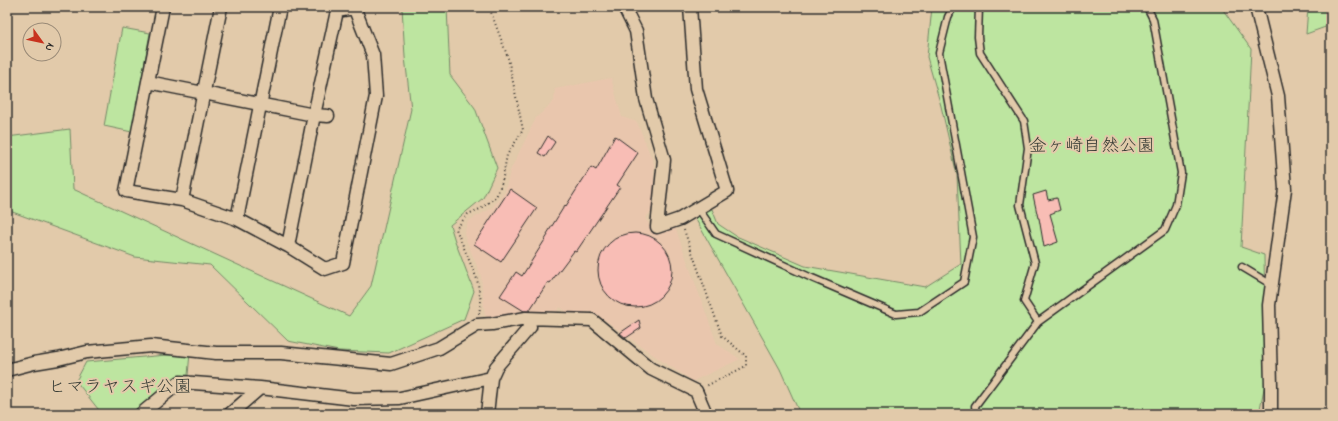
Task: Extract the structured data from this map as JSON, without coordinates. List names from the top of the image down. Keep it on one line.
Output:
{"parks":["金ヶ崎自然公園","ヒマラヤスギ公園"],"north":"bottom right"}
